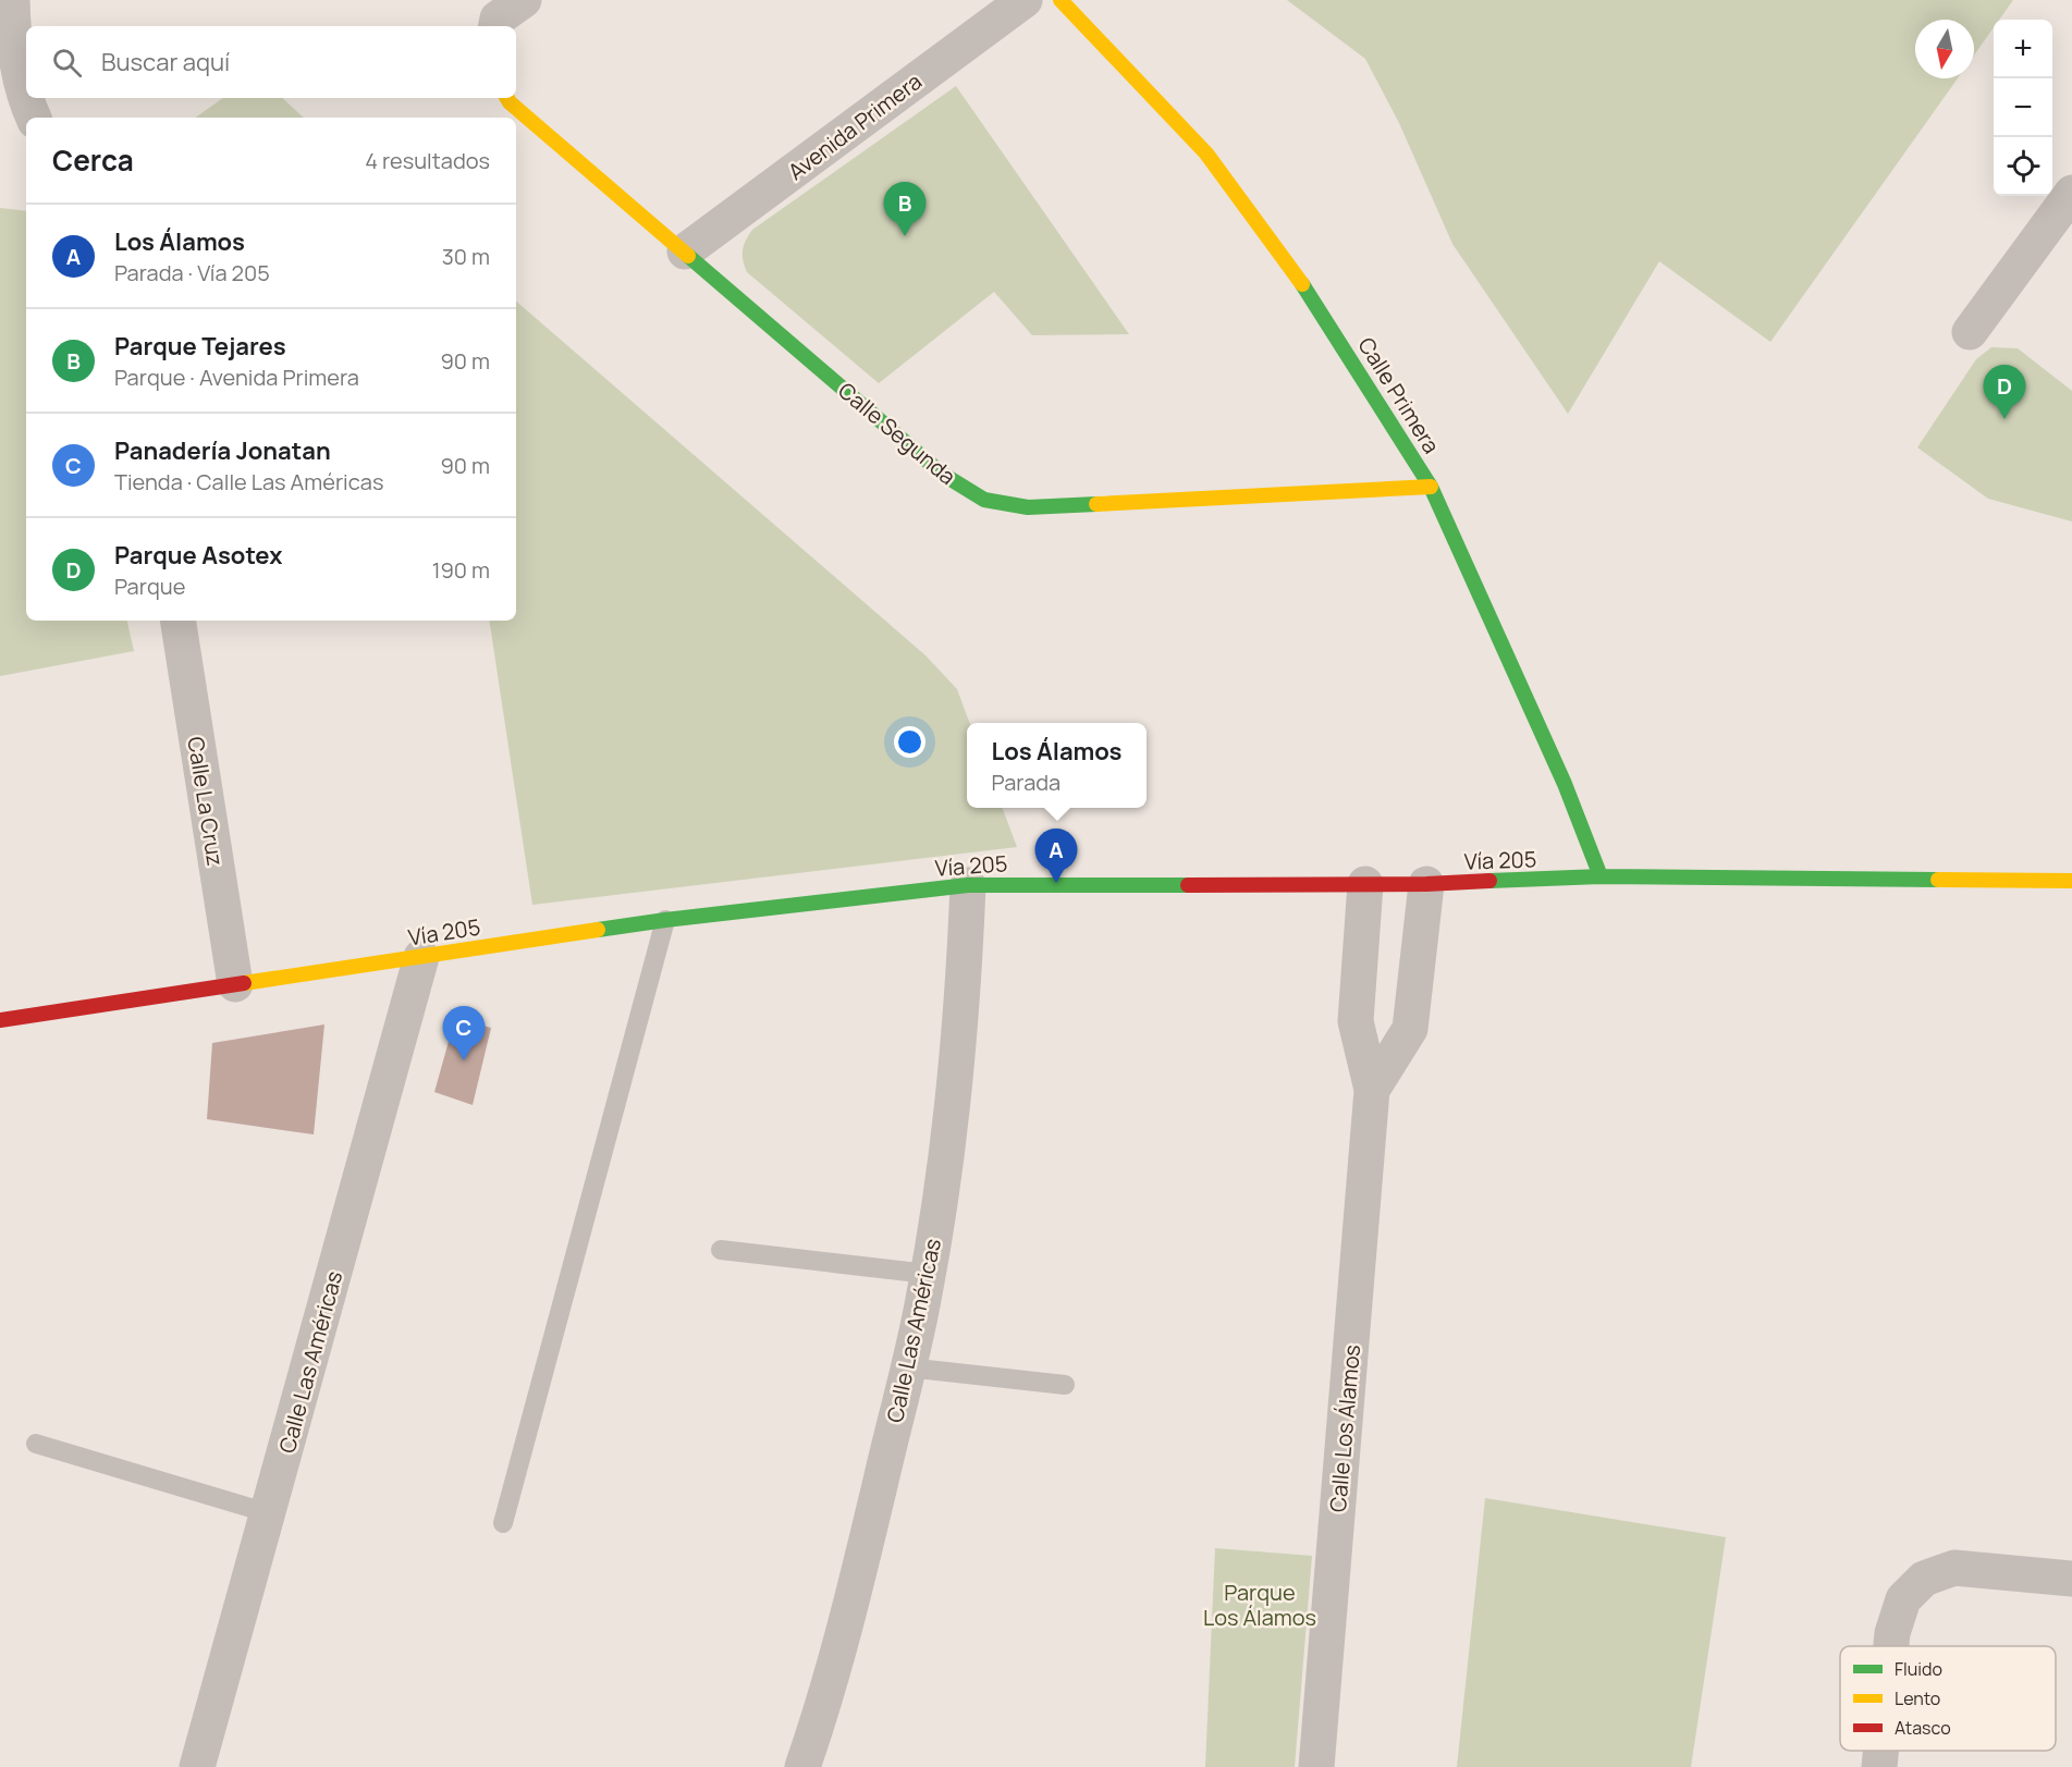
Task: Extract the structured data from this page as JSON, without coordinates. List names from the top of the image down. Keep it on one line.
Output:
{"streets":{"street":["Avenida Primera","Calle Primera","Calle Segunda","Calle La Cruz","Vía 205","Calle Las Américas","Calle Los Álamos"]},"crossings":[["Avenida Primera","Calle Segunda"],["Calle Primera","Calle Segunda"],["Calle Primera","Vía 205"],["Calle La Cruz","Vía 205"],["Vía 205","Calle Las Américas"]],"parks":["Parque Los Álamos"],"legend":["Fluido","Lento","Atasco"],"north":"bottom","page":{"map_buttons":["+","−"],"search":"Buscar aquí","heading":["Cerca","4 resultados"],"pins":["B","D","A","C"],"list":[{"mark":"A","name":"Los Álamos","note":"Parada · Vía 205","value":"30 m"},{"mark":"B","name":"Parque Tejares","note":"Parque · Avenida Primera","value":"90 m"},{"mark":"C","name":"Panadería Jonatan","note":"Tienda · Calle Las Américas","value":"90 m"},{"mark":"D","name":"Parque Asotex","note":"Parque","value":"190 m"}],"popup":["Los Álamos","Parada"]}}
